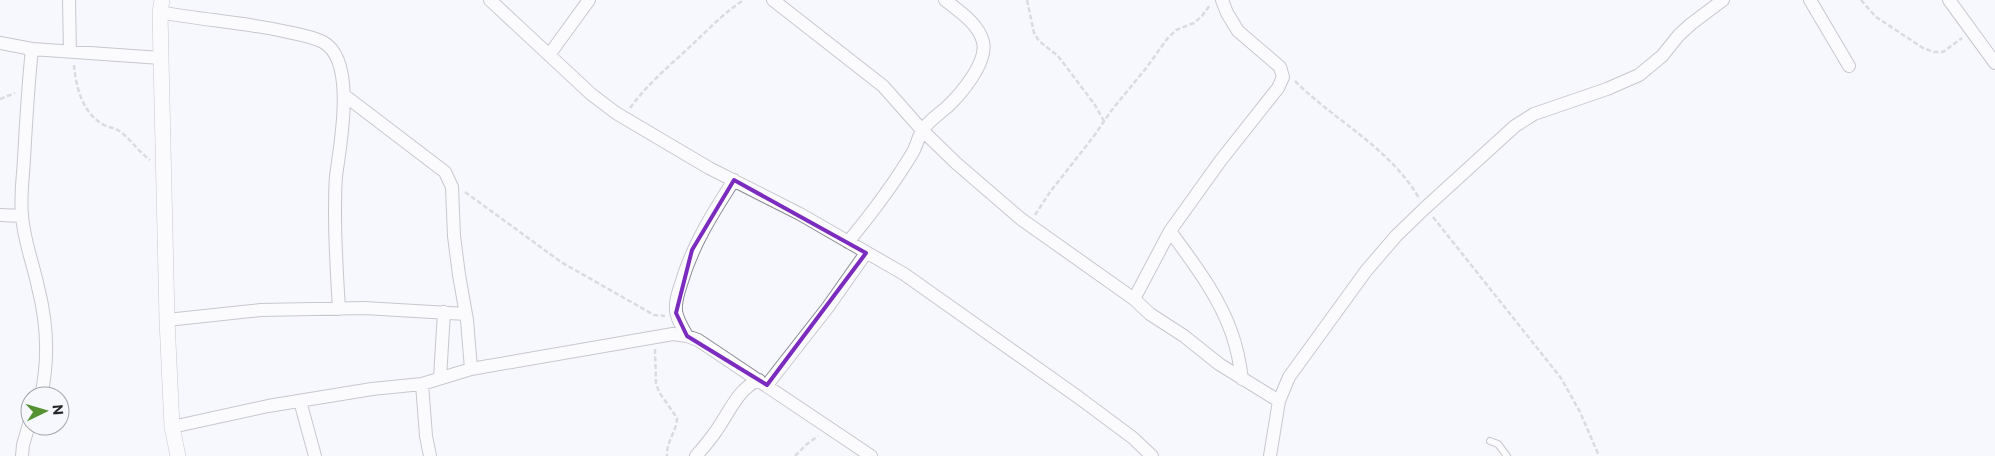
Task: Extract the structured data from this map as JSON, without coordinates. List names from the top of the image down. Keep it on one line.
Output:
{"north":"right"}
